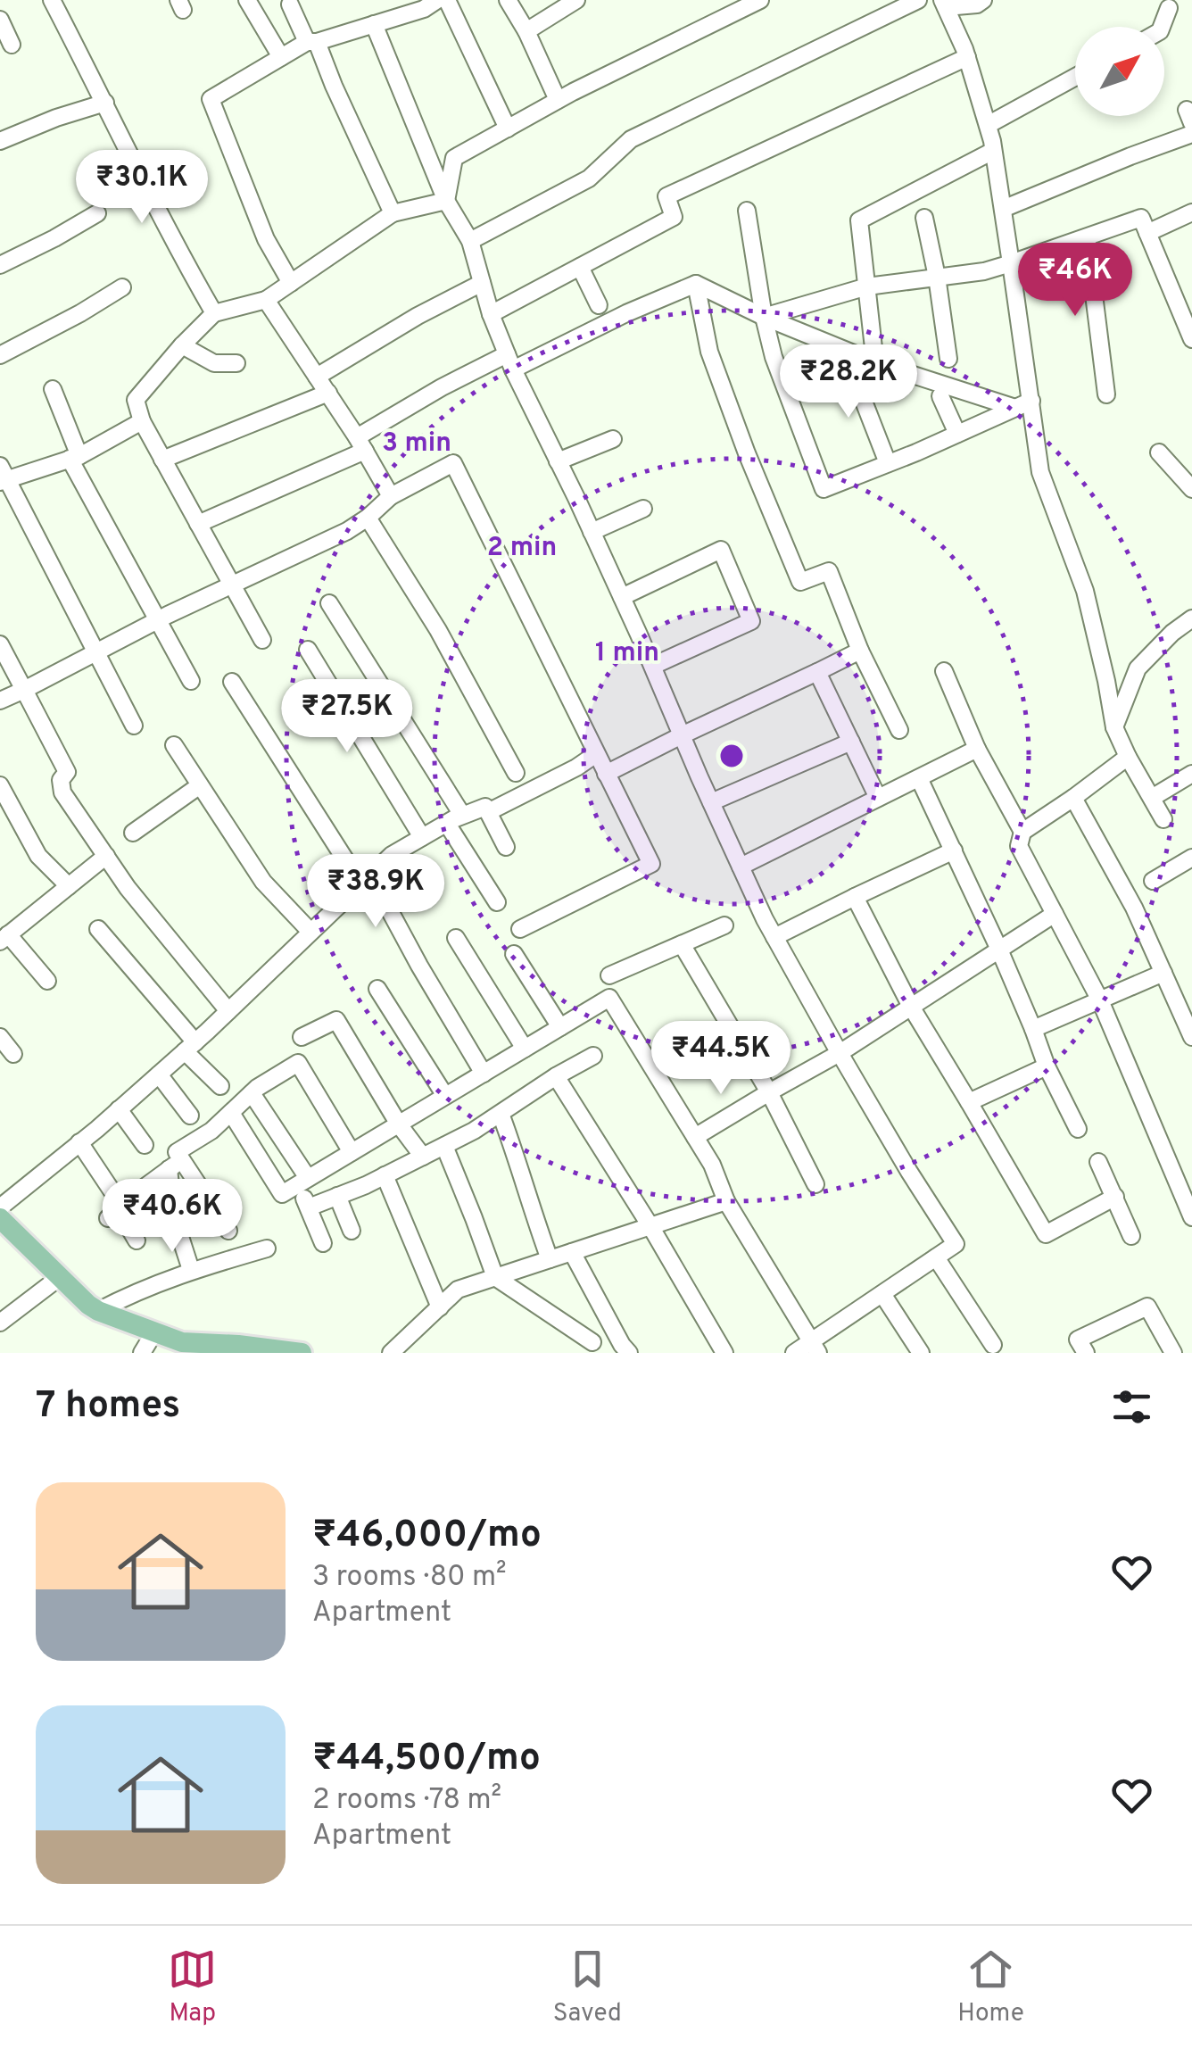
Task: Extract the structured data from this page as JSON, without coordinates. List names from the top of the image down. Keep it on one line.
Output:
{"north":"top right","page":{"price":["₹30.1K","₹46K","₹28.2K","₹27.5K","₹38.9K","₹44.5K","₹40.6K"],"heading":"7 homes","list":[{"name":"₹46,000/mo","note":"3 rooms · 80 m² · Apartment"},{"name":"₹44,500/mo","note":"2 rooms · 78 m² · Apartment"}],"tabs":["Map","Saved","Home"]},"rings":["3 min","2 min","1 min"]}
